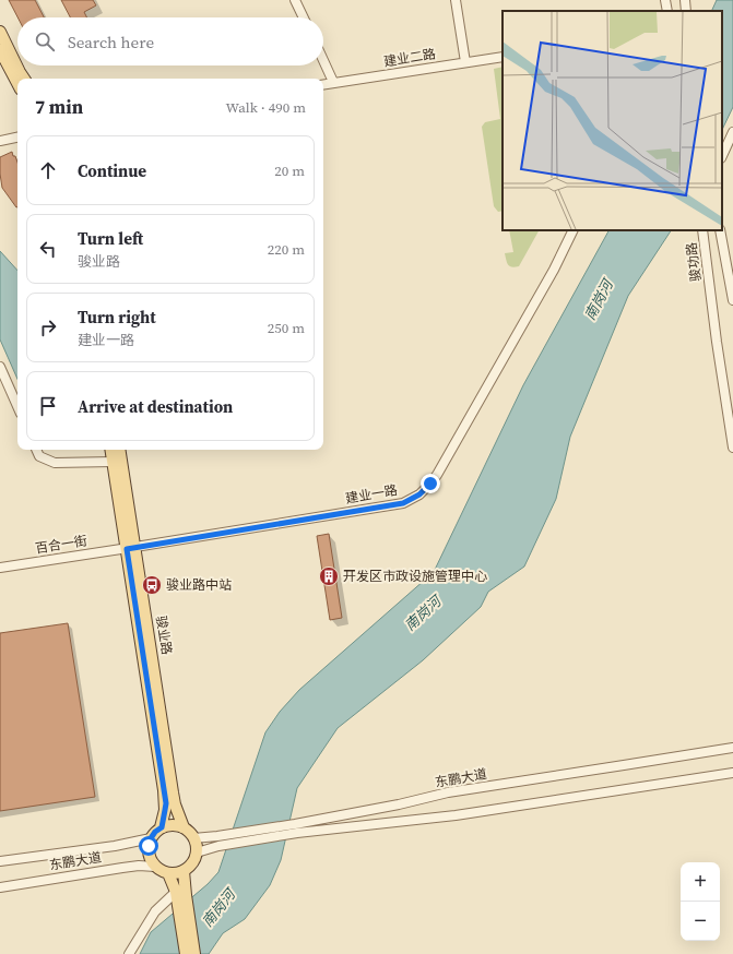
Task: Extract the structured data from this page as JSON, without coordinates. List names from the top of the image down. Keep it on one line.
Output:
{"streets":{"main road":["骏业路"],"street":["建业二路","骏功路","建业一路","百合一街","东鹏大道"]},"crossings":[["建业一路","百合一街"],["建业一路","骏业路"],["百合一街","骏业路"],["骏业路","东鹏大道"]],"water":["南岗河"],"places":{"building":["开发区市政设施管理中心"],"bus stop":["骏业路中站"]},"page":{"search":"Search here","heading":["7 min","Walk · 490 m"],"list":[["Continue","20 m"],["Turn left","骏业路","220 m"],["Turn right","建业一路","250 m"],"Arrive at destination"],"map_buttons":["+","−"]}}
